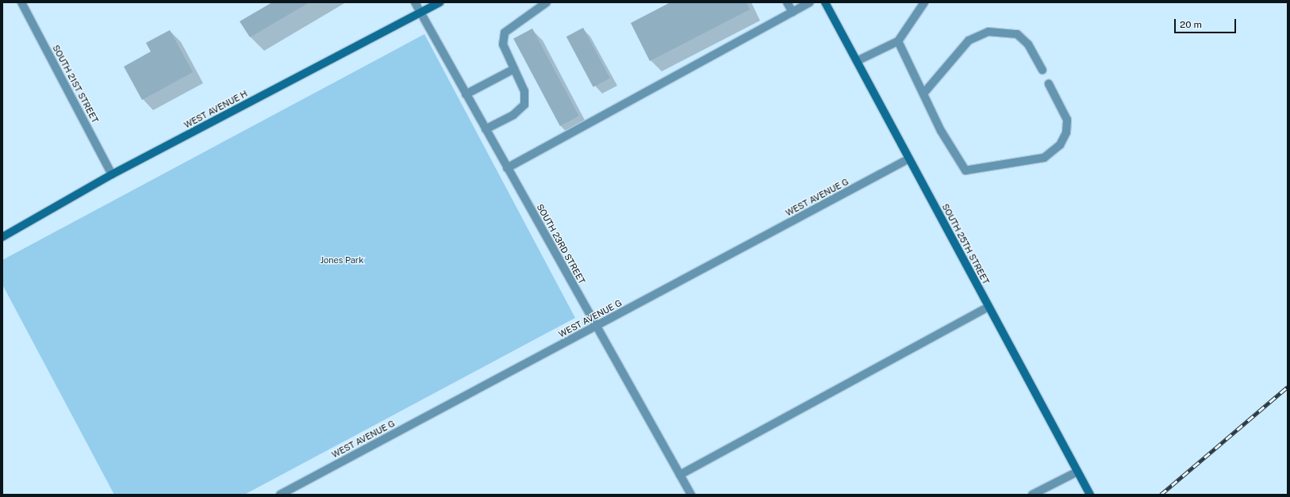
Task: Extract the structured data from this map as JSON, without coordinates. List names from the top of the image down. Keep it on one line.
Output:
{"streets":{"street":["SOUTH 21ST STREET","WEST AVENUE H","WEST AVENUE G","SOUTH 23RD STREET","SOUTH 25TH STREET"]},"crossings":[["SOUTH 21ST STREET","WEST AVENUE H"],["WEST AVENUE H","SOUTH 23RD STREET"],["WEST AVENUE G","SOUTH 23RD STREET"],["WEST AVENUE G","SOUTH 25TH STREET"]],"parks":["Jones Park"],"scale_bar":"20 m"}
